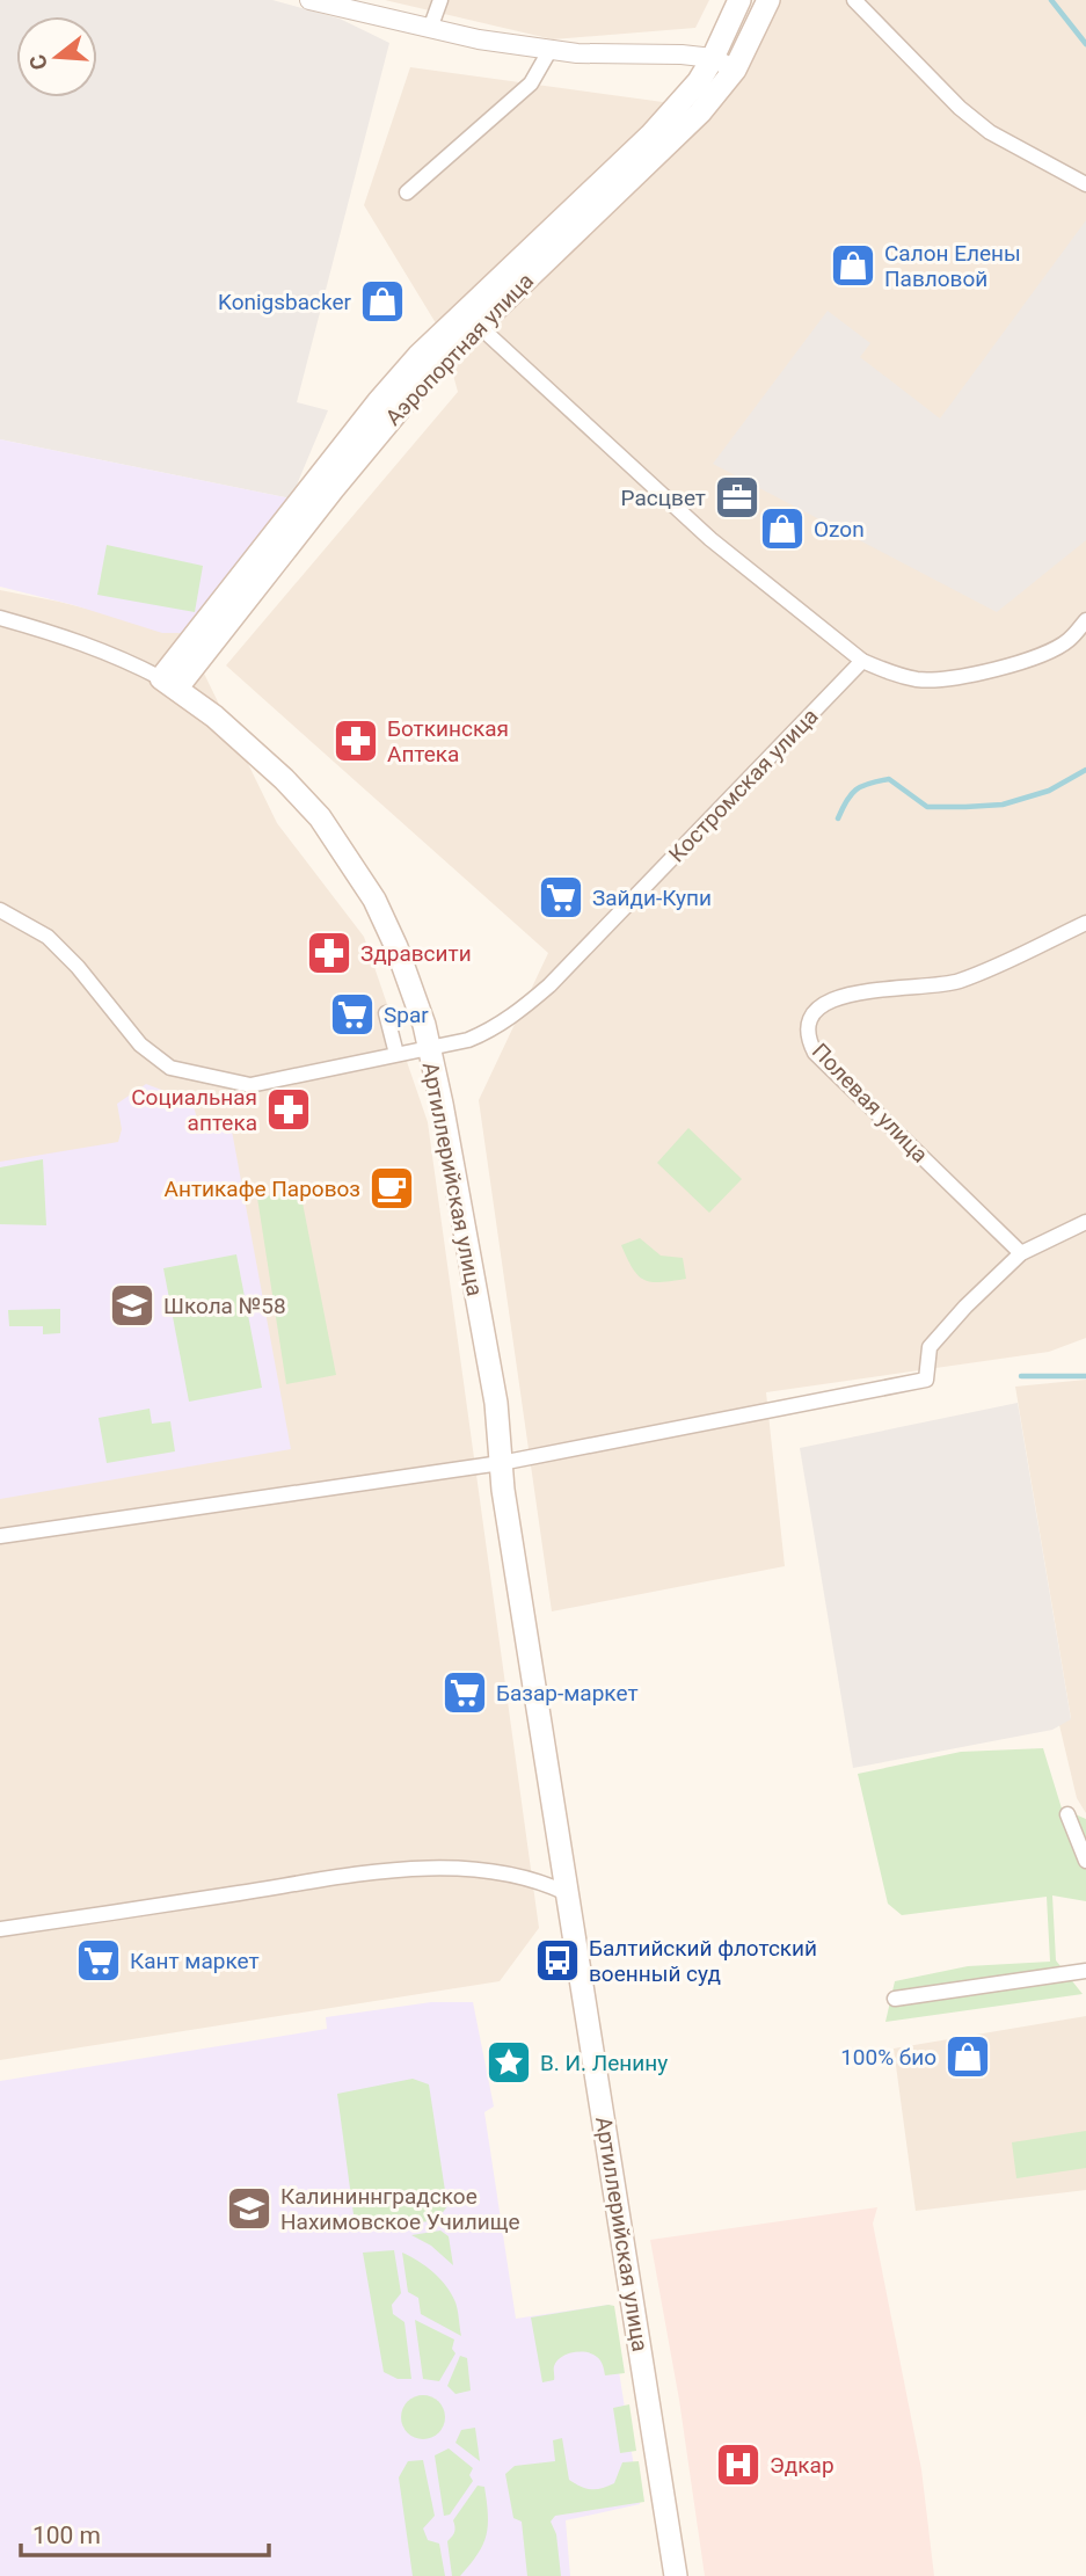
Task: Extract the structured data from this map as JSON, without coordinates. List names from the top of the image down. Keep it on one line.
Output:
{"streets":{"main road":["Аэропортная улица","Артиллерийская улица"],"street":["Костромская улица","Полевая улица"]},"crossings":[["Аэропортная улица","Артиллерийская улица"],["Костромская улица","Артиллерийская улица"]],"places":{"shop":["Салон Елены Павловой","Konigsbacker","Ozon","100% био"],"office":["Расцвет"],"pharmacy":["Боткинская Аптека","Здравсити","Социальная аптека"],"supermarket":["Зайди-Купи","Spar","Базар-маркет","Кант маркет"],"cafe":["Антикафе Паровоз"],"school or university":["Школа №58","Калининнградское Нахимовское Училище"],"bus stop":["Балтийский флотский военный суд"],"place":["В. И. Ленину"],"hospital":["Эдкар"]},"scale_bar":"100 m","north":"left"}
